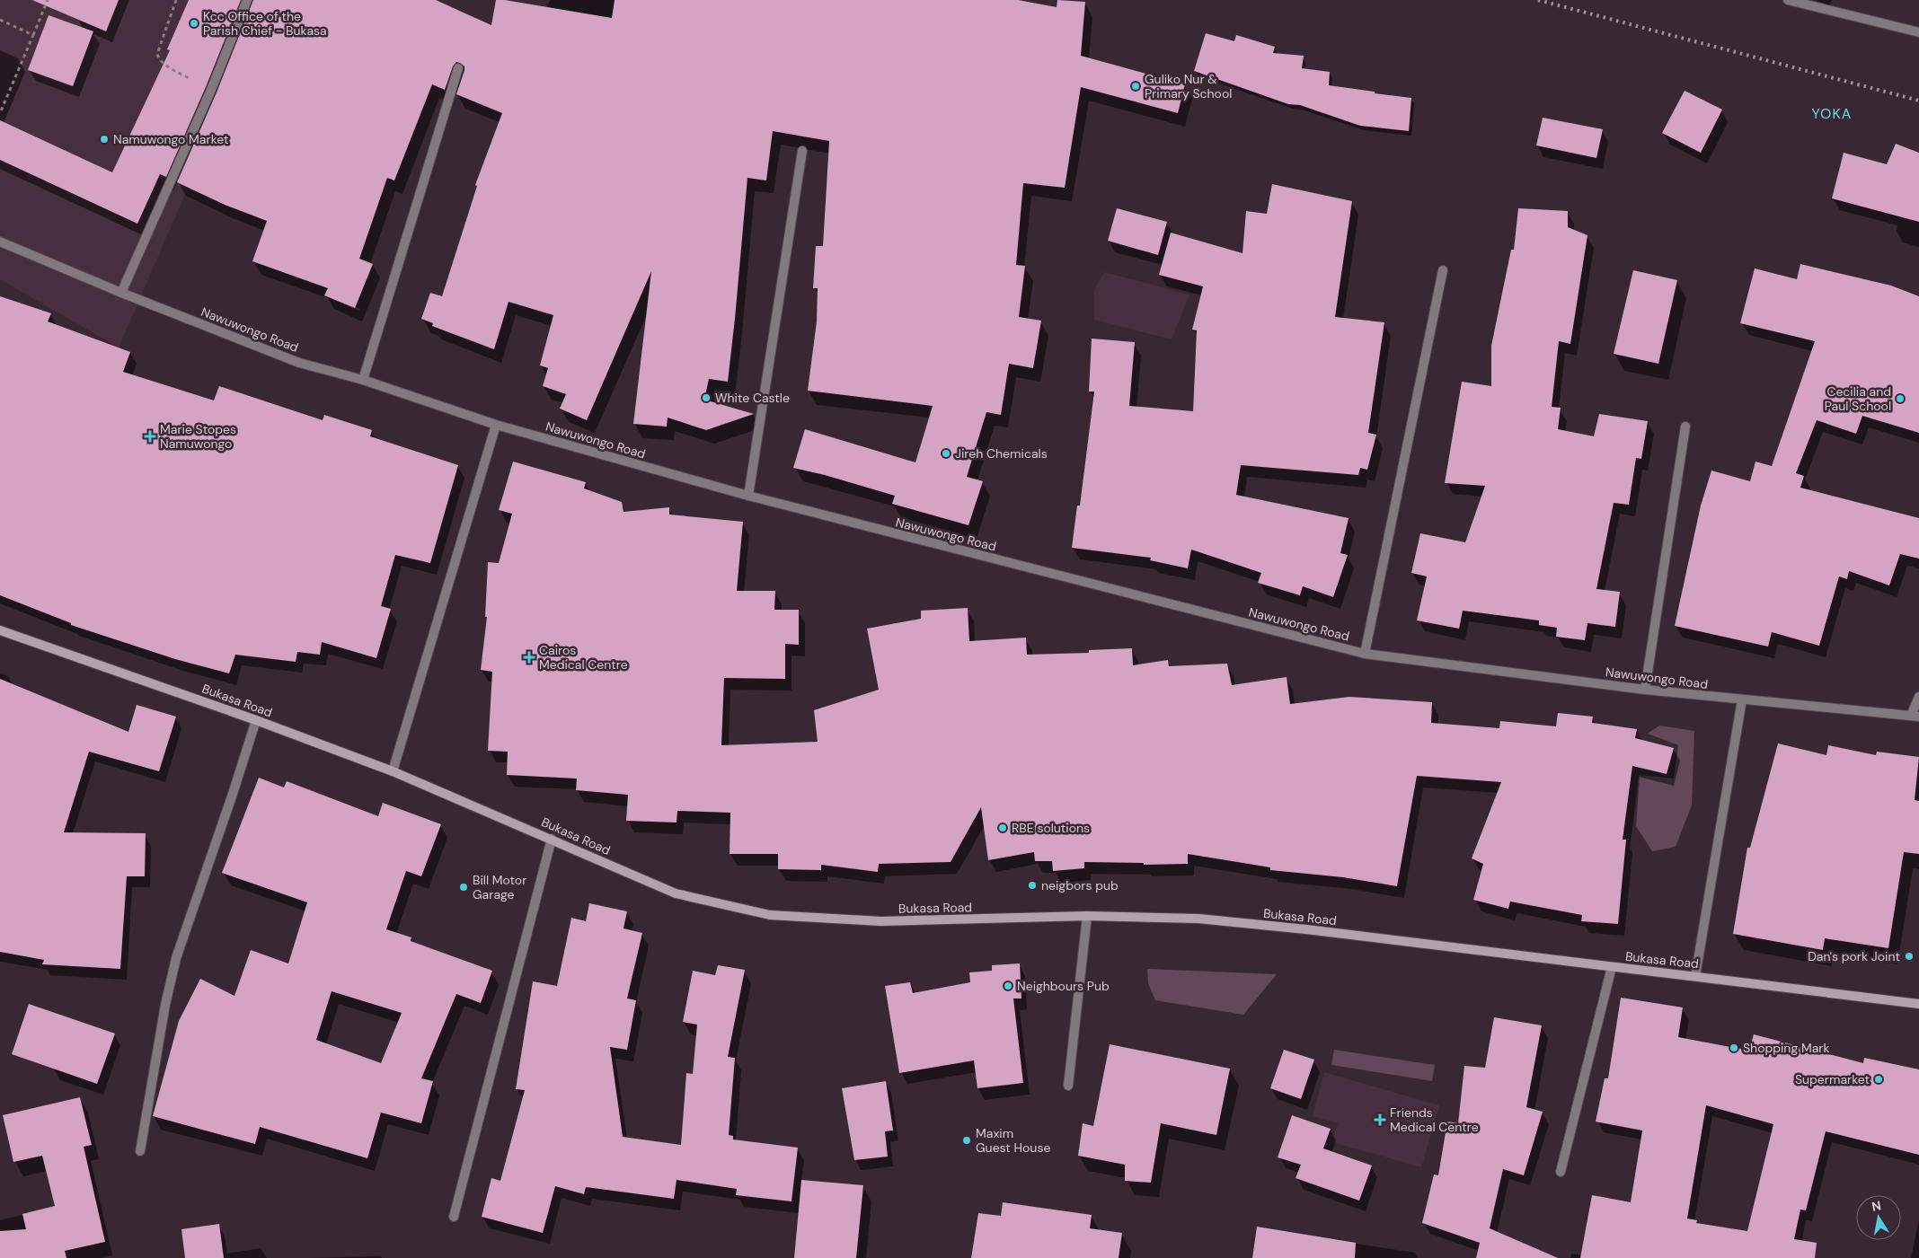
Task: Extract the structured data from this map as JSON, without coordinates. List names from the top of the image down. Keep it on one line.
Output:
{"streets":{"street":["Nawuwongo Road","Bukasa Road"]},"districts":["YOKA"],"places":{"other":["Kcc Office of the Parish Chief - Bukasa","Guliko Nur & Primary School","Namuwongo Market","White Castle","Cecilia and Paul School","Jireh Chemicals","RBE solutions","neigbors pub","Bill Motor Garage","Dan's pork Joint","Neighbours Pub","Shopping Mark","Supermarket","Maxim Guest House"],"health":["Marie Stopes Namuwongo","Cairos Medical Centre","Friends Medical Centre"]},"north":"top"}
